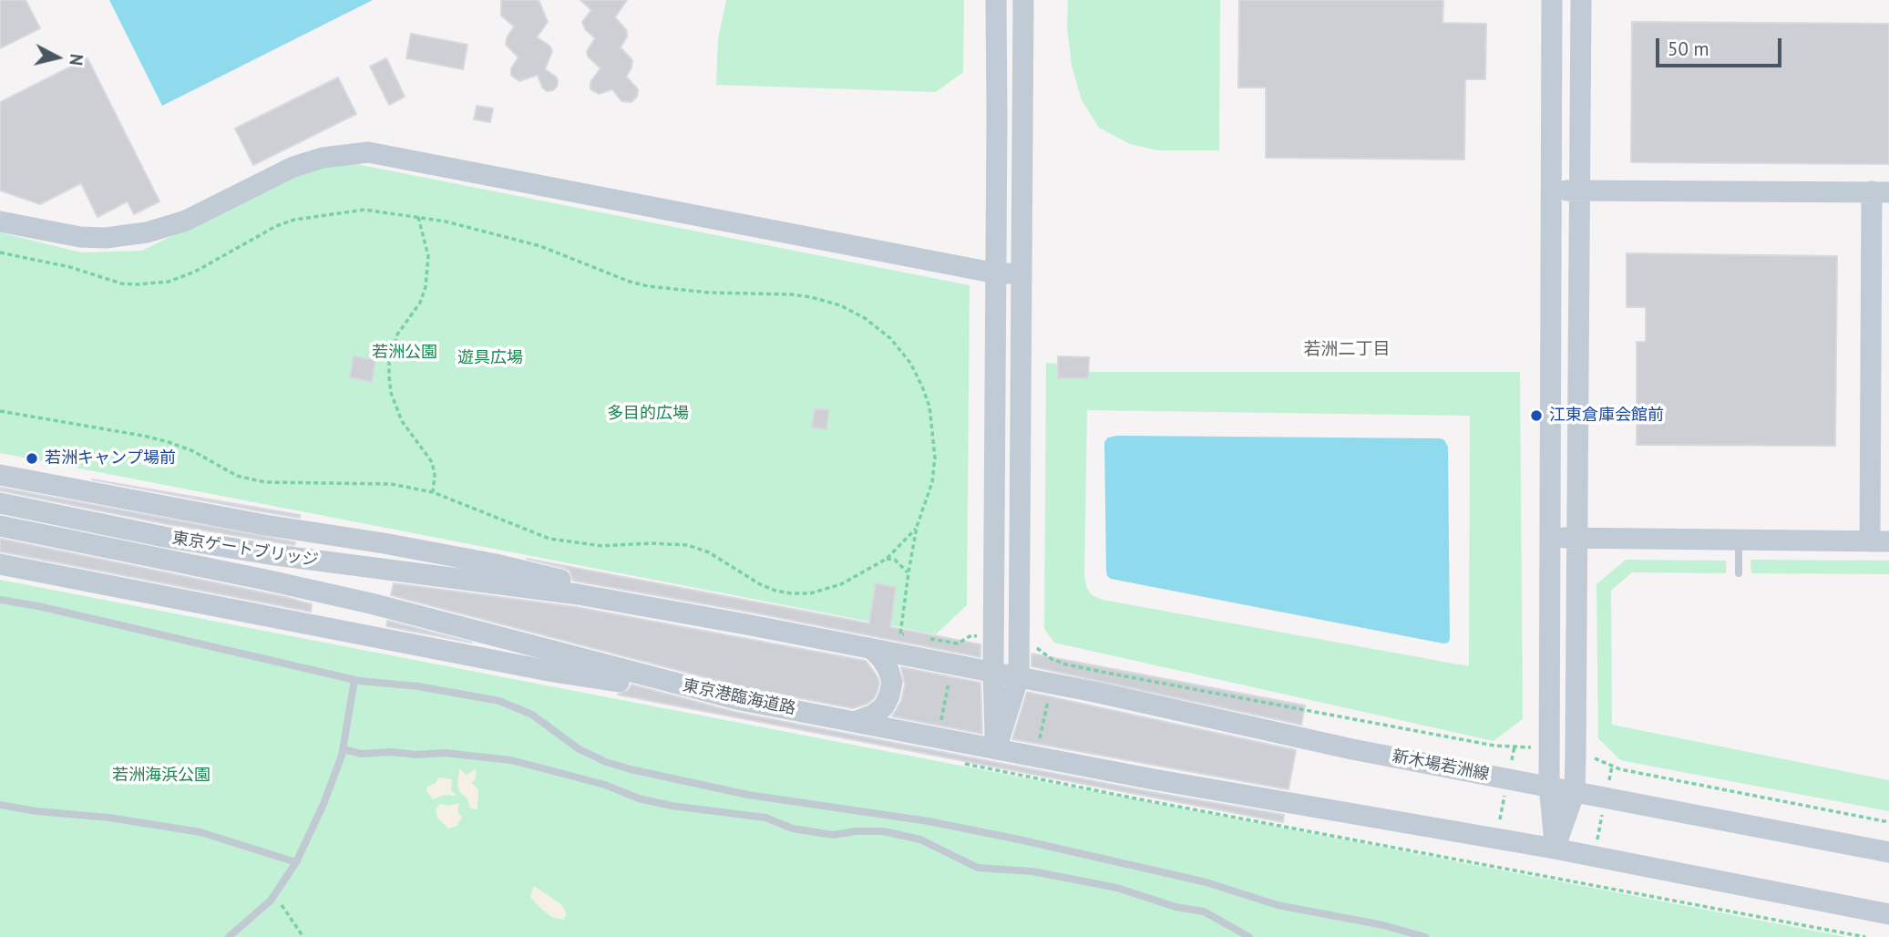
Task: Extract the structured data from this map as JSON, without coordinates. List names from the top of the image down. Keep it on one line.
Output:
{"streets":{"street":["東京ゲートブリッジ","東京港臨海道路","新木場若洲線"]},"crossings":[["東京ゲートブリッジ","東京港臨海道路"]],"districts":["若洲二丁目"],"parks":["若洲公園","遊具広場","多目的広場","若洲海浜公園"],"places":["江東倉庫会館前","若洲キャンプ場前"],"scale_bar":"50 m","north":"right"}
